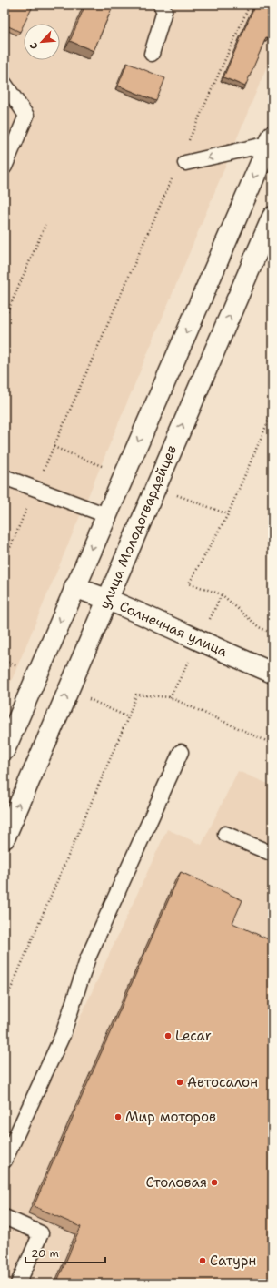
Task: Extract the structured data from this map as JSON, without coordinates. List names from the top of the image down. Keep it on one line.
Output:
{"streets":{"main road":["улица Молодогвардейцев","Солнечная улица"]},"crossings":[["улица Молодогвардейцев","Солнечная улица"]],"places":["Lecar","Автосалон","Мир моторов","Столовая","Сатурн"],"scale_bar":"20 m","north":"bottom left"}
